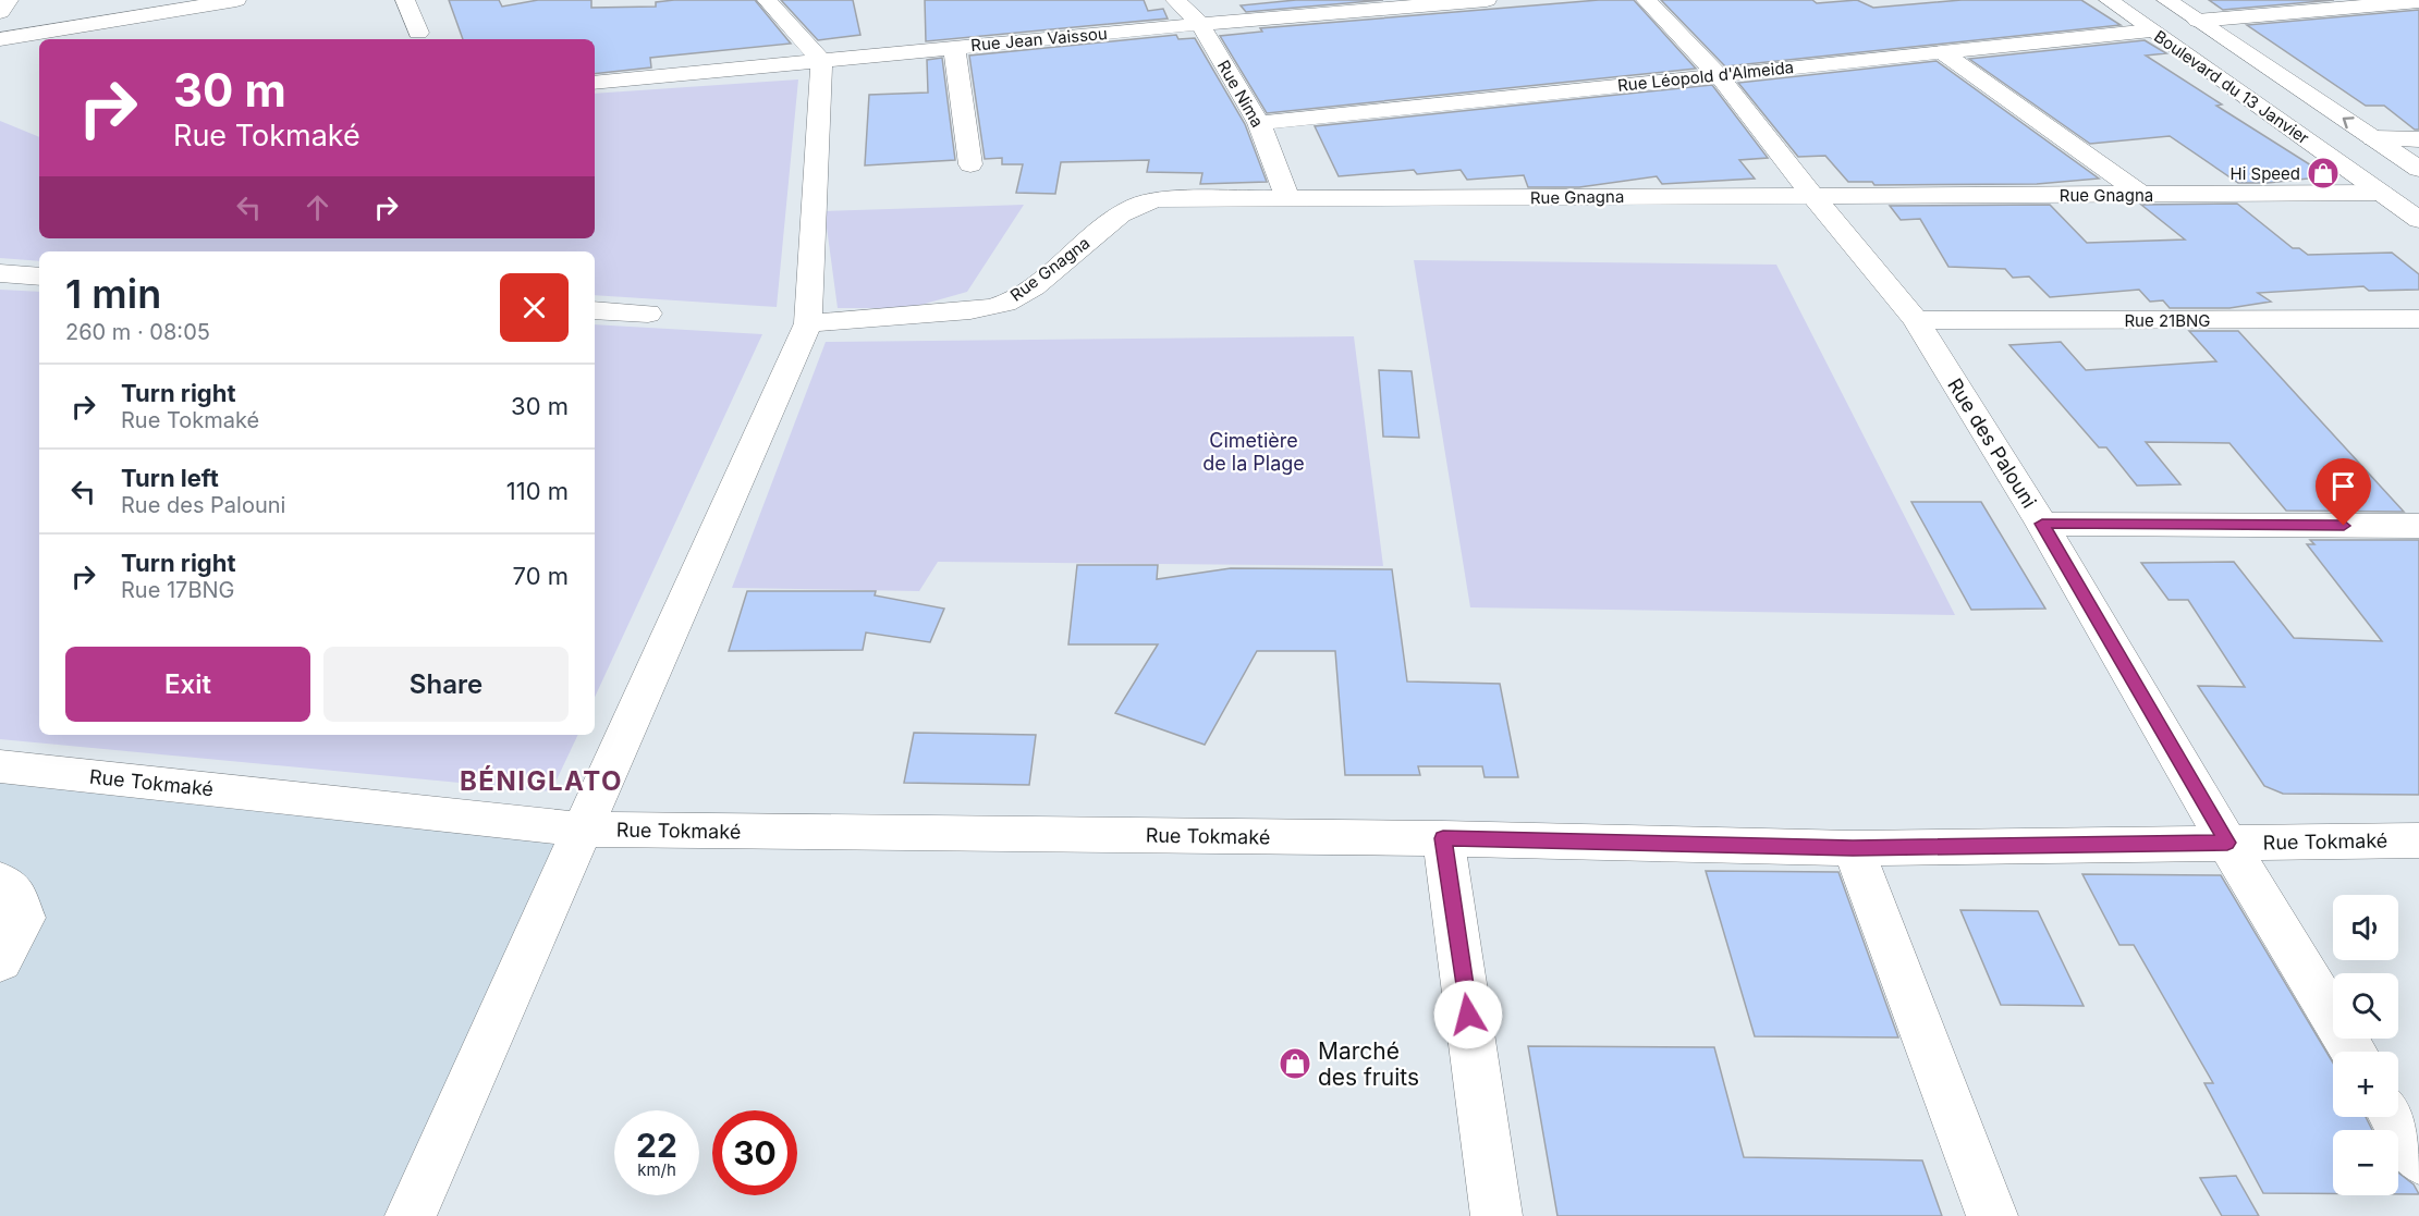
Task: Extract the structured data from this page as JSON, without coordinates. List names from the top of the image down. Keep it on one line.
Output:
{"streets":{"main road":["Rue Jean Vaissou","Rue Léopold d'Almeida","Boulevard du 13 Janvier","Rue Nima","Rue Gnagna","Rue 21BNG","Rue des Palouni","Rue Tokmaké"]},"crossings":[["Rue Jean Vaissou","Rue Nima"],["Rue Léopold d'Almeida","Boulevard du 13 Janvier"],["Rue Léopold d'Almeida","Rue Nima"],["Rue Léopold d'Almeida","Rue des Palouni"],["Boulevard du 13 Janvier","Rue Gnagna"],["Rue Nima","Rue Gnagna"],["Rue Gnagna","Rue des Palouni"],["Rue 21BNG","Rue des Palouni"],["Rue des Palouni","Rue Tokmaké"]],"districts":["BÉNIGLATO"],"parks":["Cimetière de la Plage"],"places":{"shop":["Hi Speed","Marché des fruits"]},"page":{"turn":["30 m","Rue Tokmaké"],"heading":["1 min","260 m · 08:05"],"list":[{"name":"Turn right","note":"Rue Tokmaké","value":"30 m"},{"name":"Turn left","note":"Rue des Palouni","value":"110 m"},{"name":"Turn right","note":"Rue 17BNG","value":"70 m"}],"buttons":["Exit","Share"],"map_buttons":["+","−"],"speed":"22 km/h","limit":"30"}}
